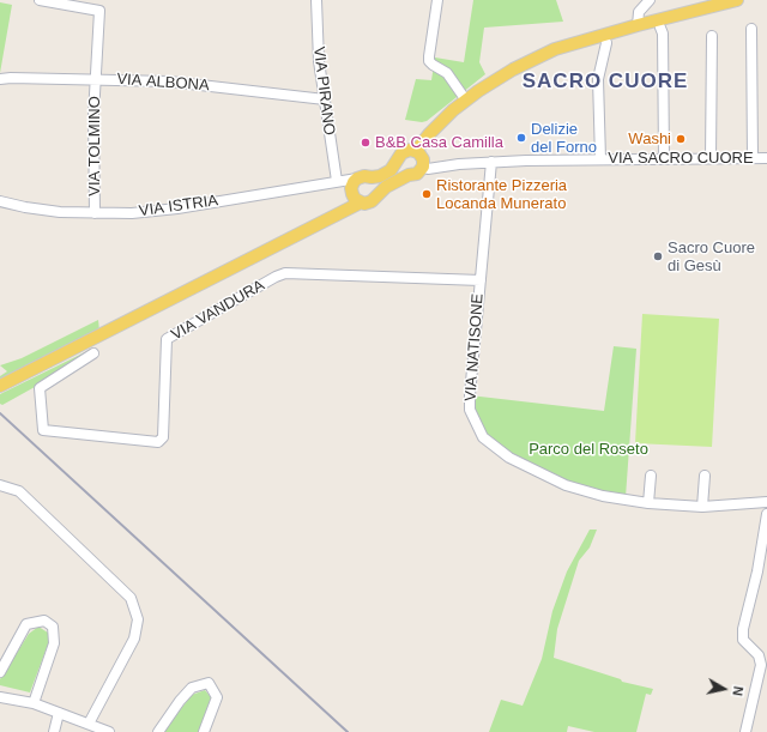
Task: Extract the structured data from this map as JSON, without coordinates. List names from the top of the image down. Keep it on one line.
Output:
{"streets":{"street":["VIA ALBONA","VIA PIRANO","VIA TOLMINO","VIA SACRO CUORE","VIA ISTRIA","VIA VANDURA","VIA NATISONE"]},"crossings":[["VIA ALBONA","VIA PIRANO"],["VIA ALBONA","VIA TOLMINO"],["VIA PIRANO","VIA ISTRIA"],["VIA TOLMINO","VIA ISTRIA"],["VIA SACRO CUORE","VIA NATISONE"],["VIA VANDURA","VIA NATISONE"]],"districts":["SACRO CUORE"],"parks":["Parco del Roseto"],"places":["Delizie del Forno","Washi","B&B Casa Camilla","Ristorante Pizzeria Locanda Munerato","Sacro Cuore di Gesù"],"north":"right"}
